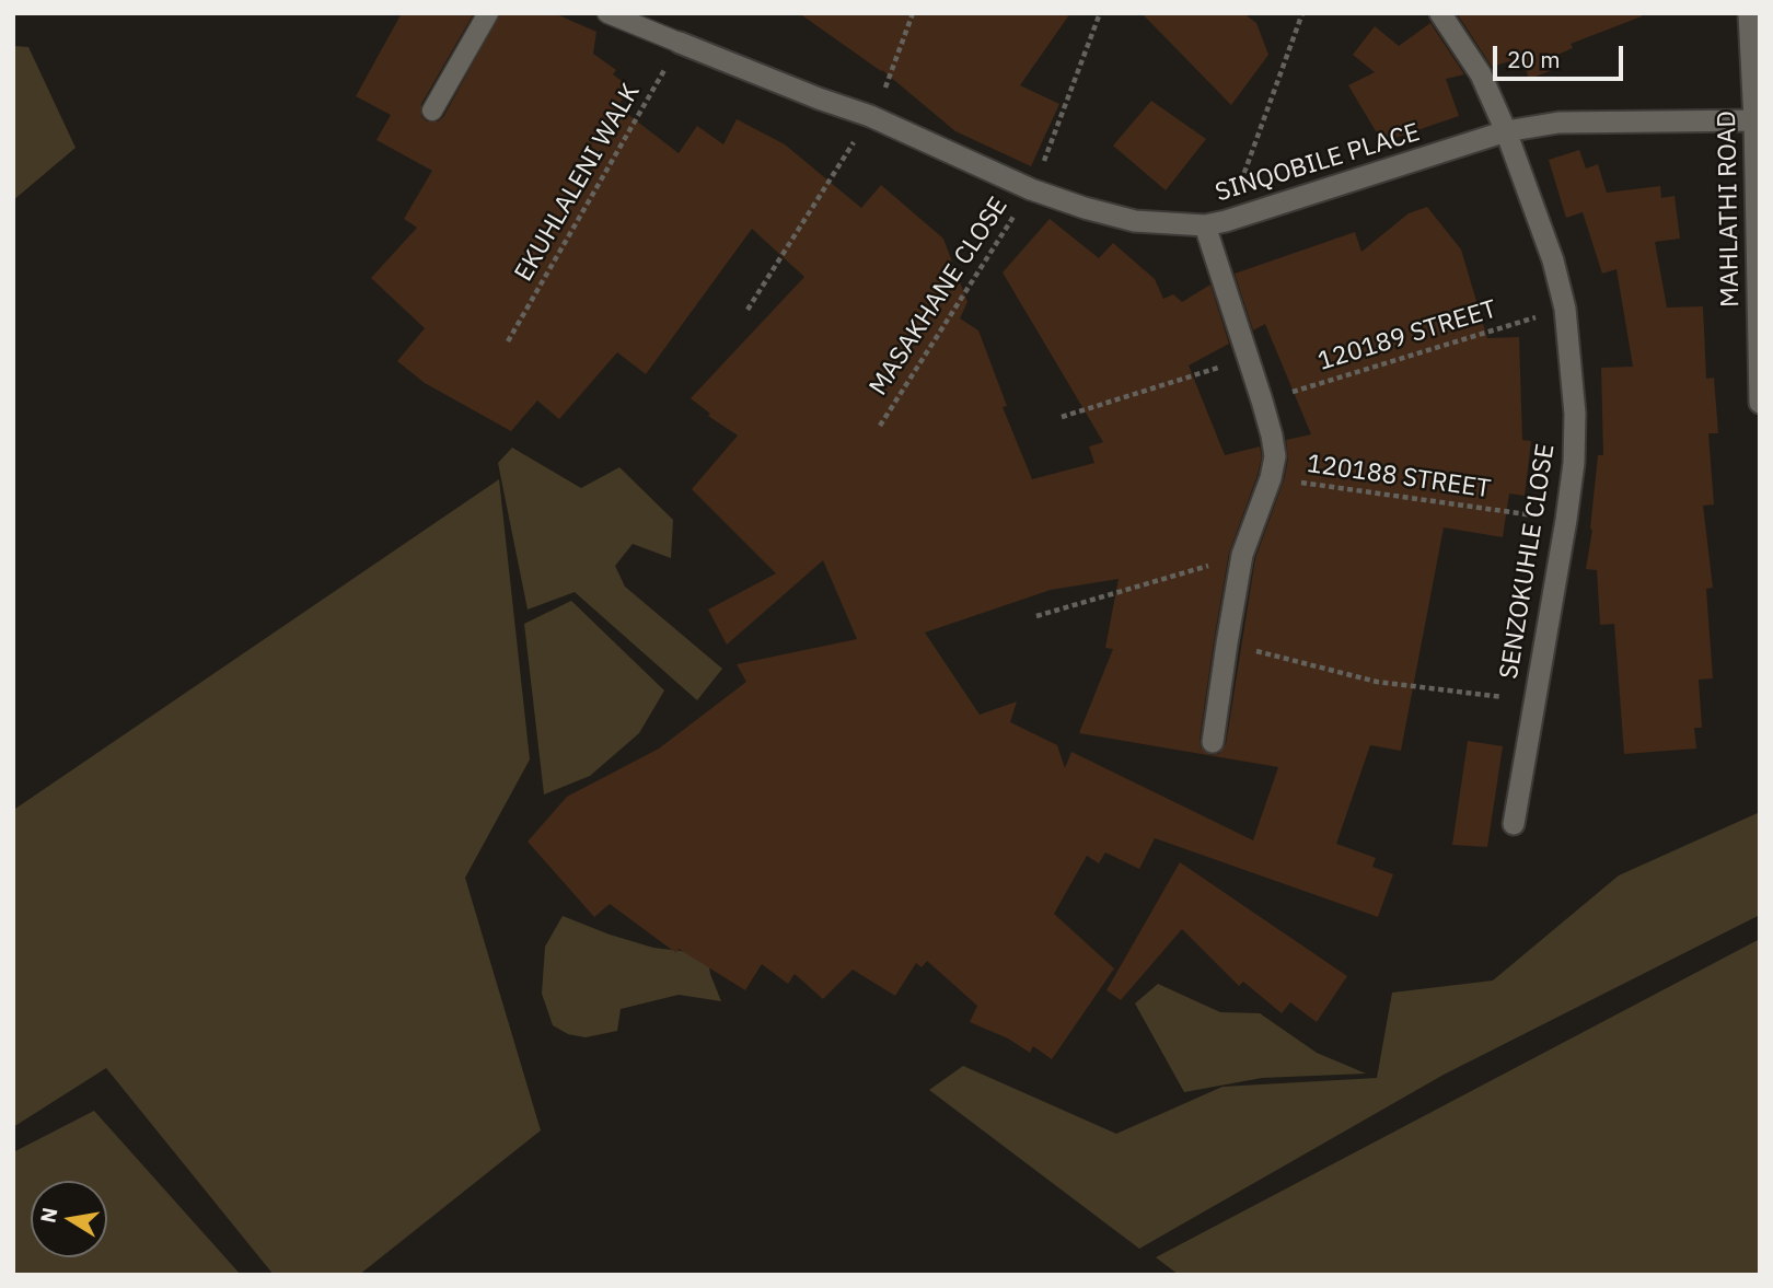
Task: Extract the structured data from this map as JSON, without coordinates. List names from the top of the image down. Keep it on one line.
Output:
{"streets":{"street":["SINQOBILE PLACE","MAHLATHI ROAD","SENZOKUHLE CLOSE"],"path":["EKUHLALENI WALK","MASAKHANE CLOSE","120189 STREET","120188 STREET"]},"crossings":[["SINQOBILE PLACE","EKUHLALENI WALK"],["SINQOBILE PLACE","MAHLATHI ROAD"],["SINQOBILE PLACE","MASAKHANE CLOSE"],["SINQOBILE PLACE","SENZOKUHLE CLOSE"],["120189 STREET","SENZOKUHLE CLOSE"],["120188 STREET","SENZOKUHLE CLOSE"]],"scale_bar":"20 m","north":"left"}
